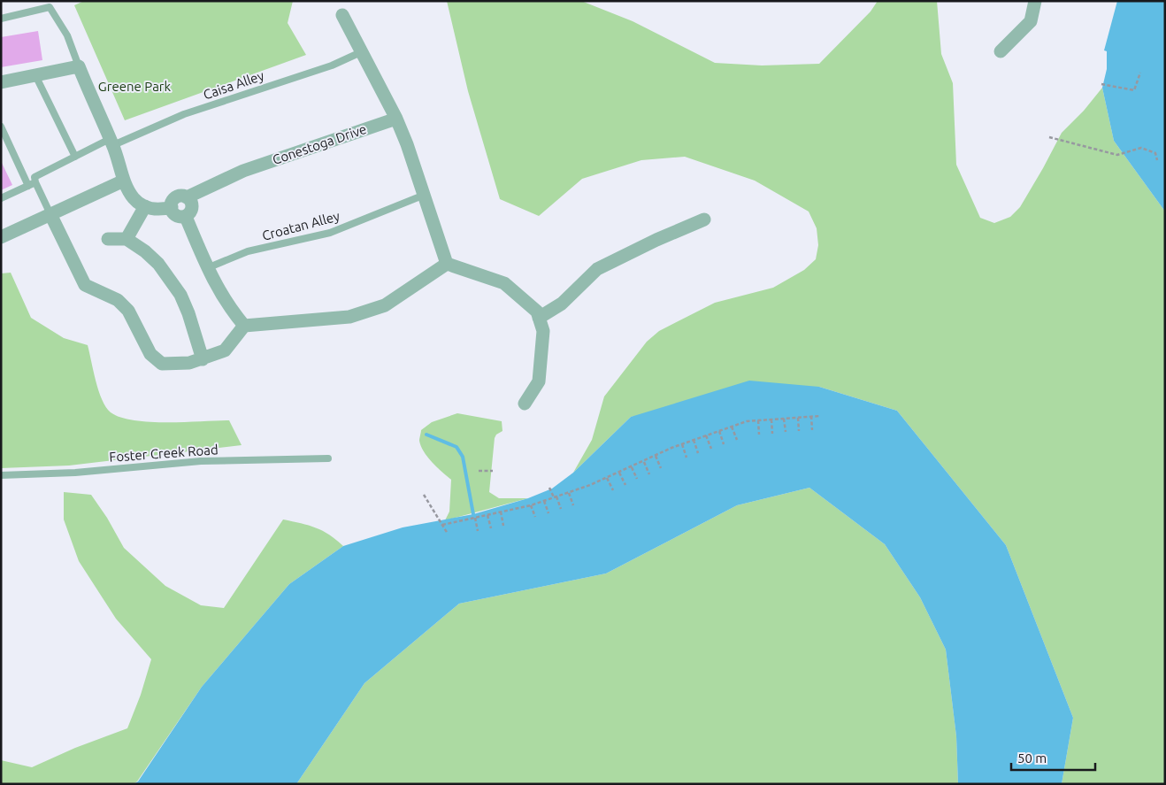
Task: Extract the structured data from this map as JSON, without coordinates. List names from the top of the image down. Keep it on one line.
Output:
{"streets":{"street":["Conestoga Drive"],"lane":["Caisa Alley","Croatan Alley","Foster Creek Road"]},"parks":["Greene Park"],"scale_bar":"50 m"}
